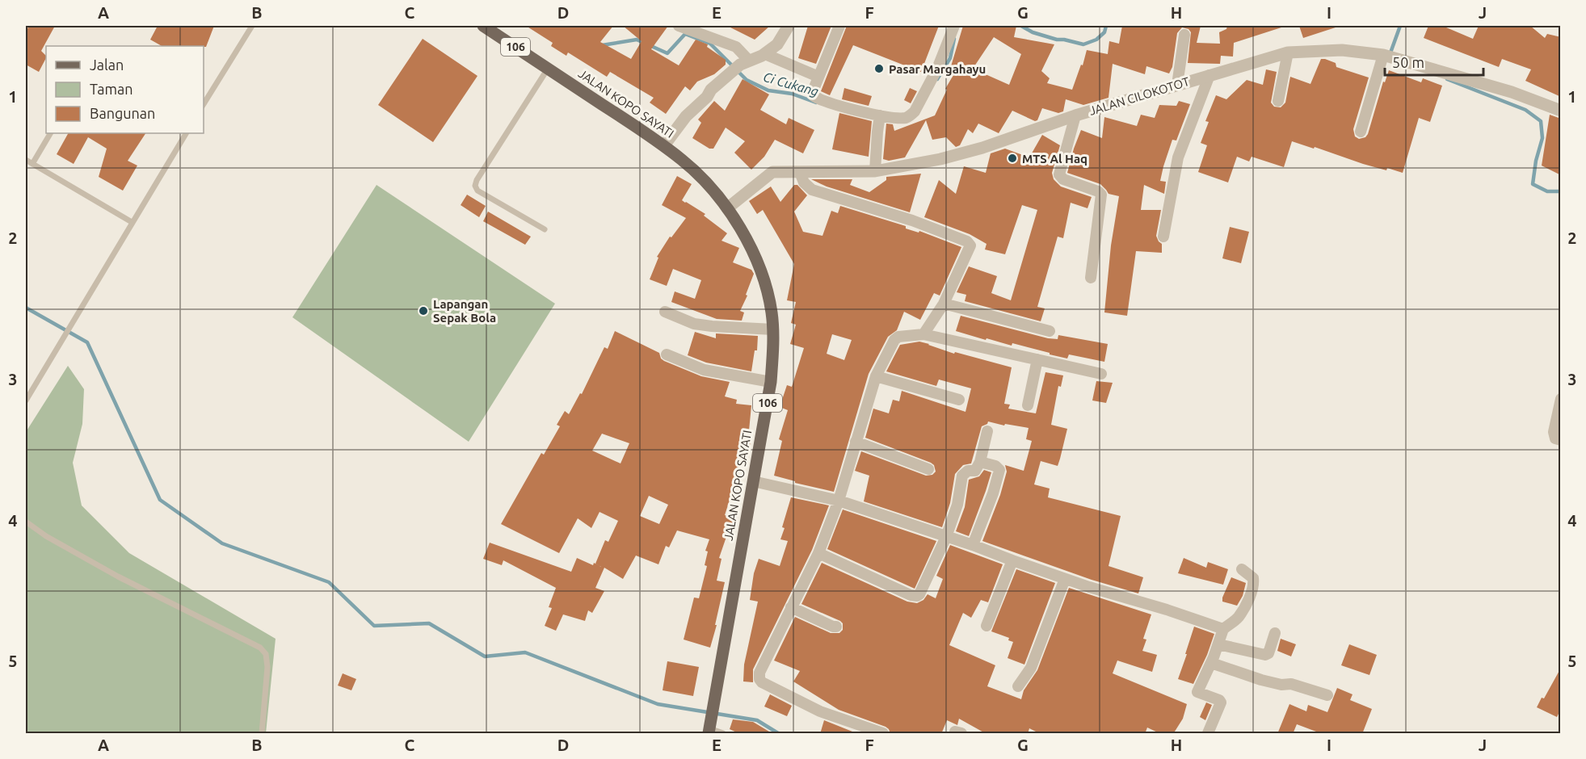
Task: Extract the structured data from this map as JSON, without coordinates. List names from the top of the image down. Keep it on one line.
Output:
{"streets":{"main road":["106","JALAN KOPO SAYATI"],"street":["JALAN CILOKOTOT"]},"crossings":[["JALAN CILOKOTOT","JALAN KOPO SAYATI"]],"water":["Ci Cukang"],"places":["Pasar Margahayu","MTS Al Haq","Lapangan Sepak Bola"],"legend":["Jalan","Taman","Bangunan"],"scale_bar":"50 m","grid":{"columns":["A","B","C","D","E","F","G","H","I","J"],"rows":["1","2","3","4","5"]}}
